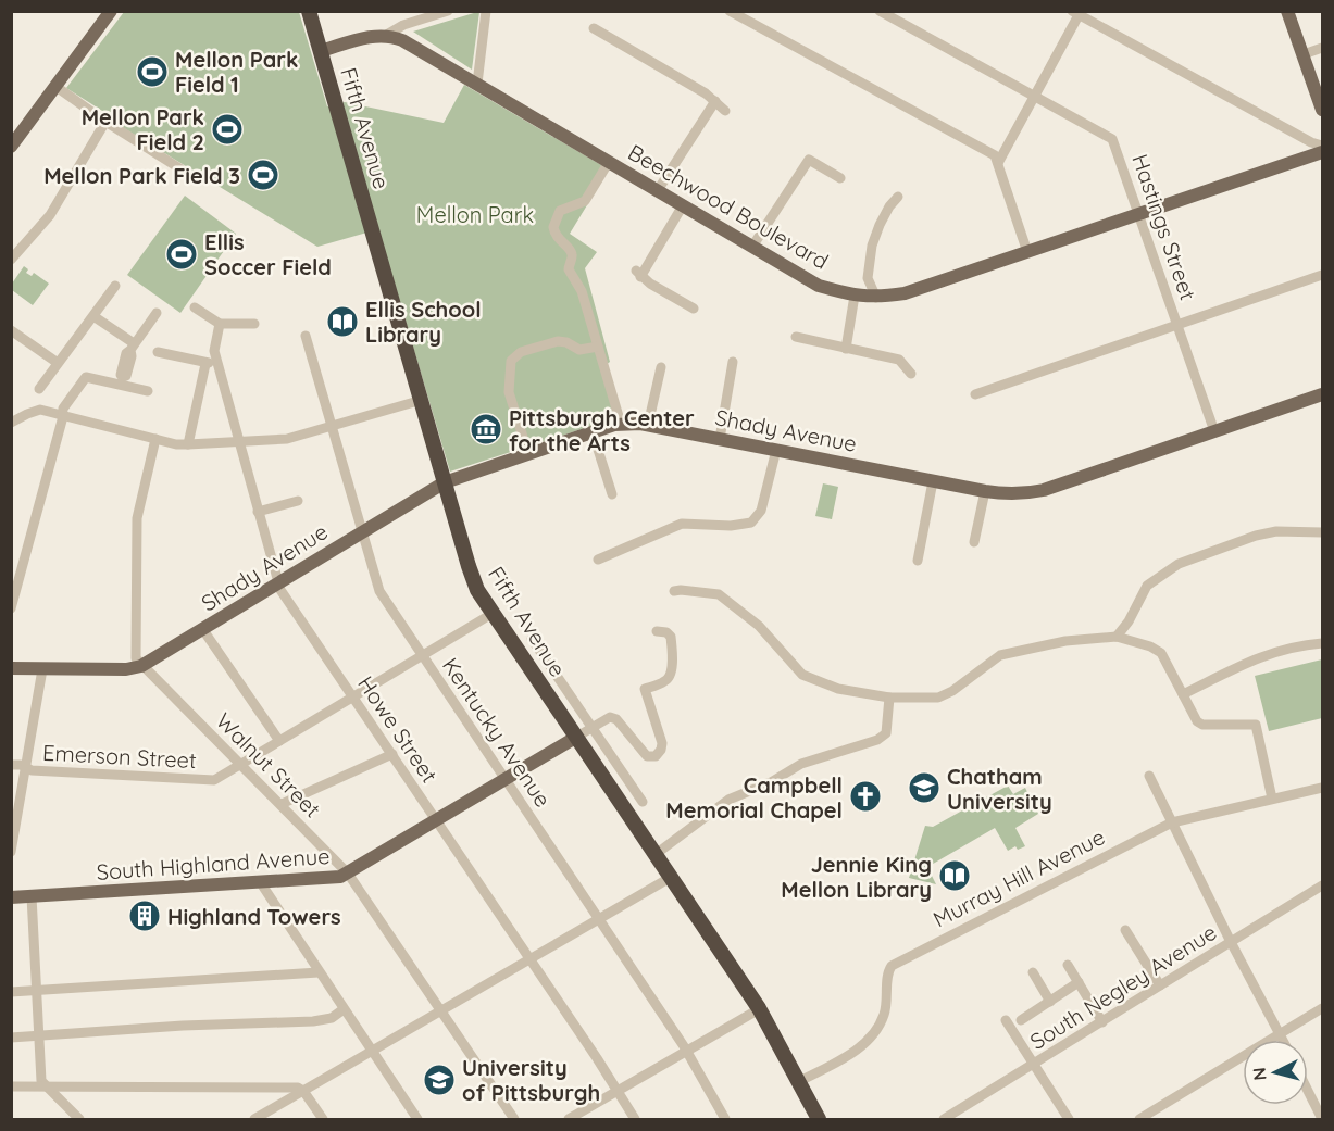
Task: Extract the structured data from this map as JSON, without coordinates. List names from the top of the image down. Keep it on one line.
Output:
{"streets":{"highway":["Fifth Avenue"],"main road":["Beechwood Boulevard","Shady Avenue","South Highland Avenue"],"street":["Hastings Street","Howe Street","Kentucky Avenue","Emerson Street","Walnut Street","Murray Hill Avenue","South Negley Avenue"]},"crossings":[["Fifth Avenue","Shady Avenue"],["Fifth Avenue","Emerson Street"],["Fifth Avenue","South Highland Avenue"],["Fifth Avenue","Murray Hill Avenue"],["Beechwood Boulevard","Hastings Street"],["Hastings Street","Shady Avenue"],["Shady Avenue","Howe Street"],["Shady Avenue","Kentucky Avenue"],["Shady Avenue","Walnut Street"],["Howe Street","Emerson Street"],["Howe Street","South Highland Avenue"],["Kentucky Avenue","Emerson Street"],["Kentucky Avenue","South Highland Avenue"],["Emerson Street","Walnut Street"],["Walnut Street","South Highland Avenue"]],"parks":["Mellon Park"],"places":{"sports":["Mellon Park Field 1","Mellon Park Field 2","Mellon Park Field 3","Ellis Soccer Field"],"library":["Ellis School Library","Jennie King Mellon Library"],"museum":["Pittsburgh Center for the Arts"],"school or university":["Chatham University","University of Pittsburgh"],"church":["Campbell Memorial Chapel"],"building":["Highland Towers"]},"north":"left"}
